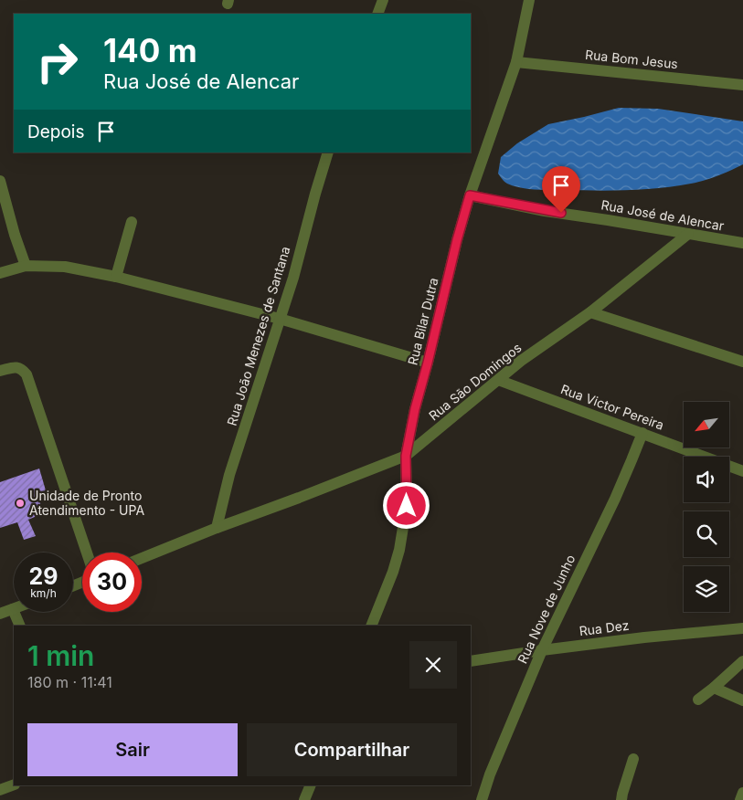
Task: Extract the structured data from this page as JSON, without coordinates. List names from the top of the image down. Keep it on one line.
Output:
{"streets":{"street":["Rua Bom Jesus","Rua José de Alencar","Rua Bilar Dutra","Rua João Menezes de Santana","Rua São Domingos","Rua Victor Pereira","Rua Nove de Junho","Rua Dez"]},"crossings":[["Rua Bom Jesus","Rua Bilar Dutra"],["Rua José de Alencar","Rua Bilar Dutra"],["Rua José de Alencar","Rua São Domingos"],["Rua Bilar Dutra","Rua São Domingos"],["Rua João Menezes de Santana","Rua São Domingos"],["Rua São Domingos","Rua Victor Pereira"],["Rua Victor Pereira","Rua Nove de Junho"],["Rua Nove de Junho","Rua Dez"]],"places":["Unidade de Pronto Atendimento - UPA"],"north":"bottom left","page":{"turn":["140 m","Rua José de Alencar"],"then":"Depois","speed":"29 km/h","limit":"30","heading":["1 min","180 m · 11:41"],"buttons":["Sair","Compartilhar"]}}
